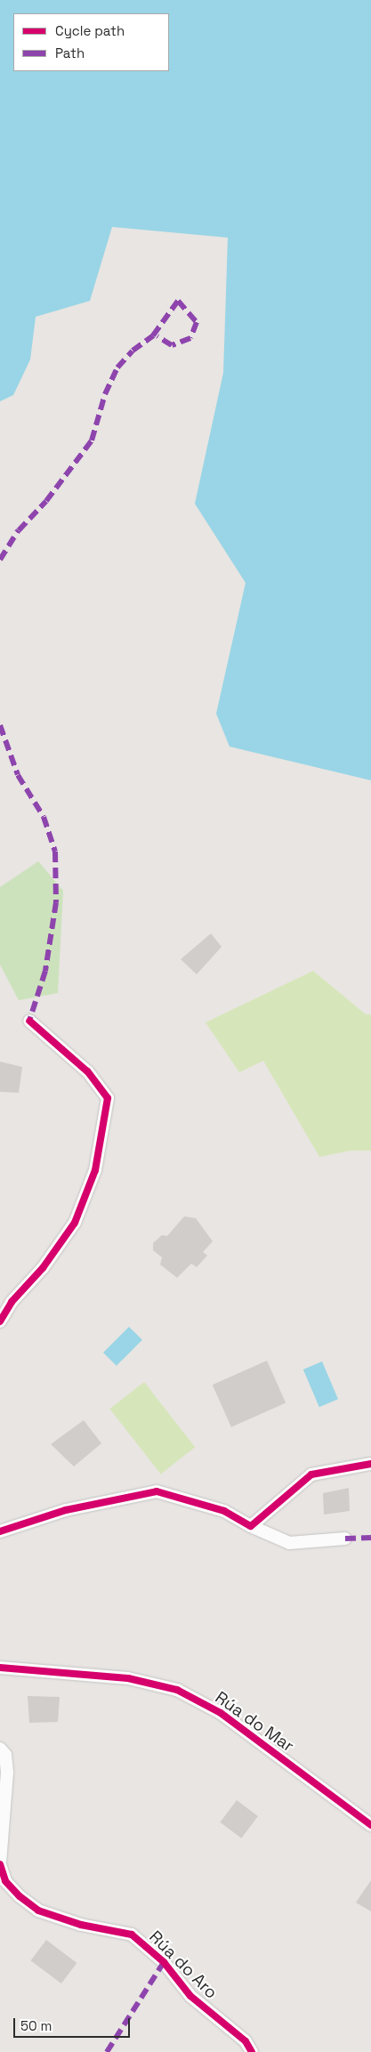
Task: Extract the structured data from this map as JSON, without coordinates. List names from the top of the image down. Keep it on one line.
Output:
{"streets":{"street":["Rúa do Mar","Rúa do Aro"]},"legend":["Cycle path","Path"],"scale_bar":"50 m"}
